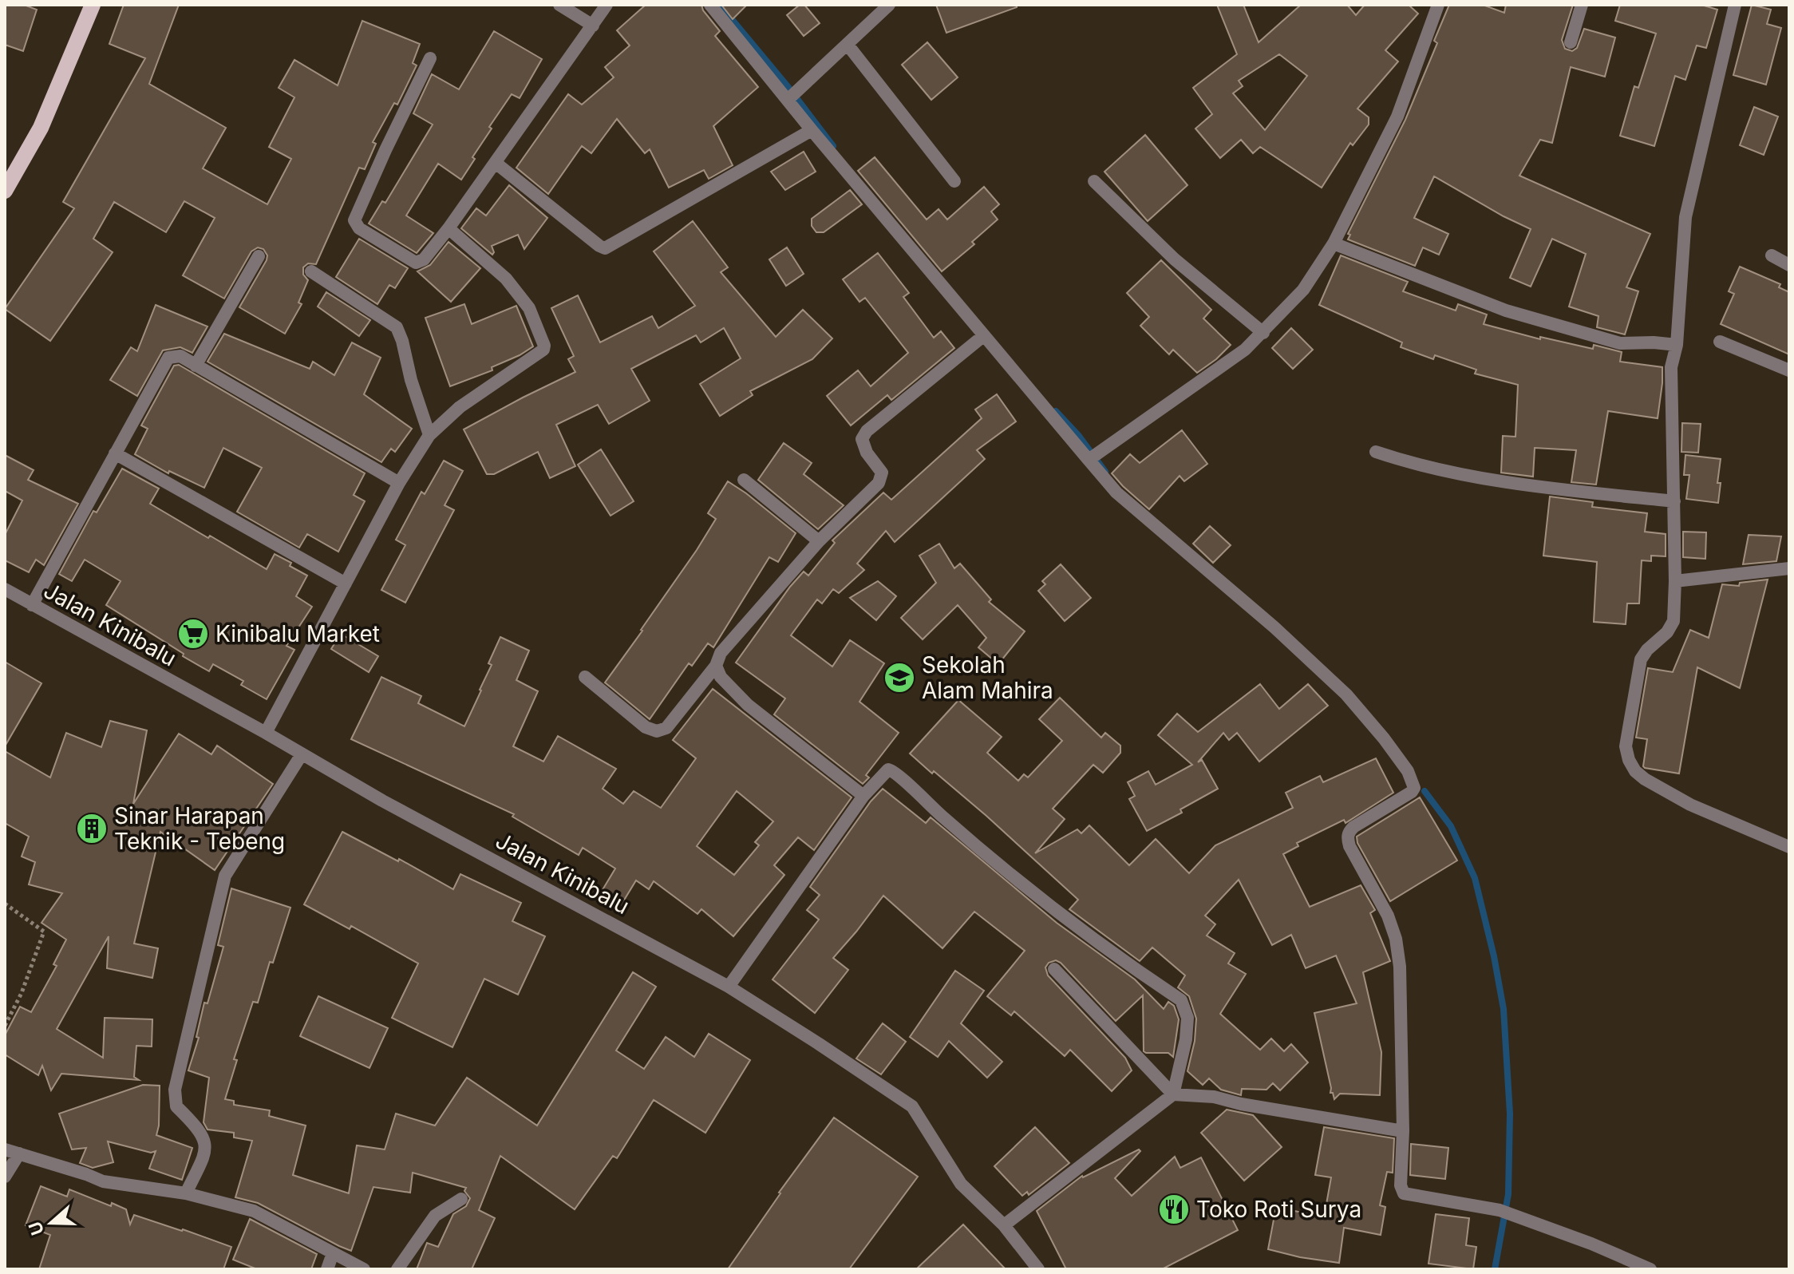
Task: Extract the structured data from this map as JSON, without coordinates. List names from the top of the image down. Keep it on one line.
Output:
{"streets":{"street":["Jalan Kinibalu"]},"places":{"supermarket":["Kinibalu Market"],"school or university":["Sekolah Alam Mahira"],"building":["Sinar Harapan Teknik - Tebeng"],"restaurant":["Toko Roti Surya"]},"north":"left"}
